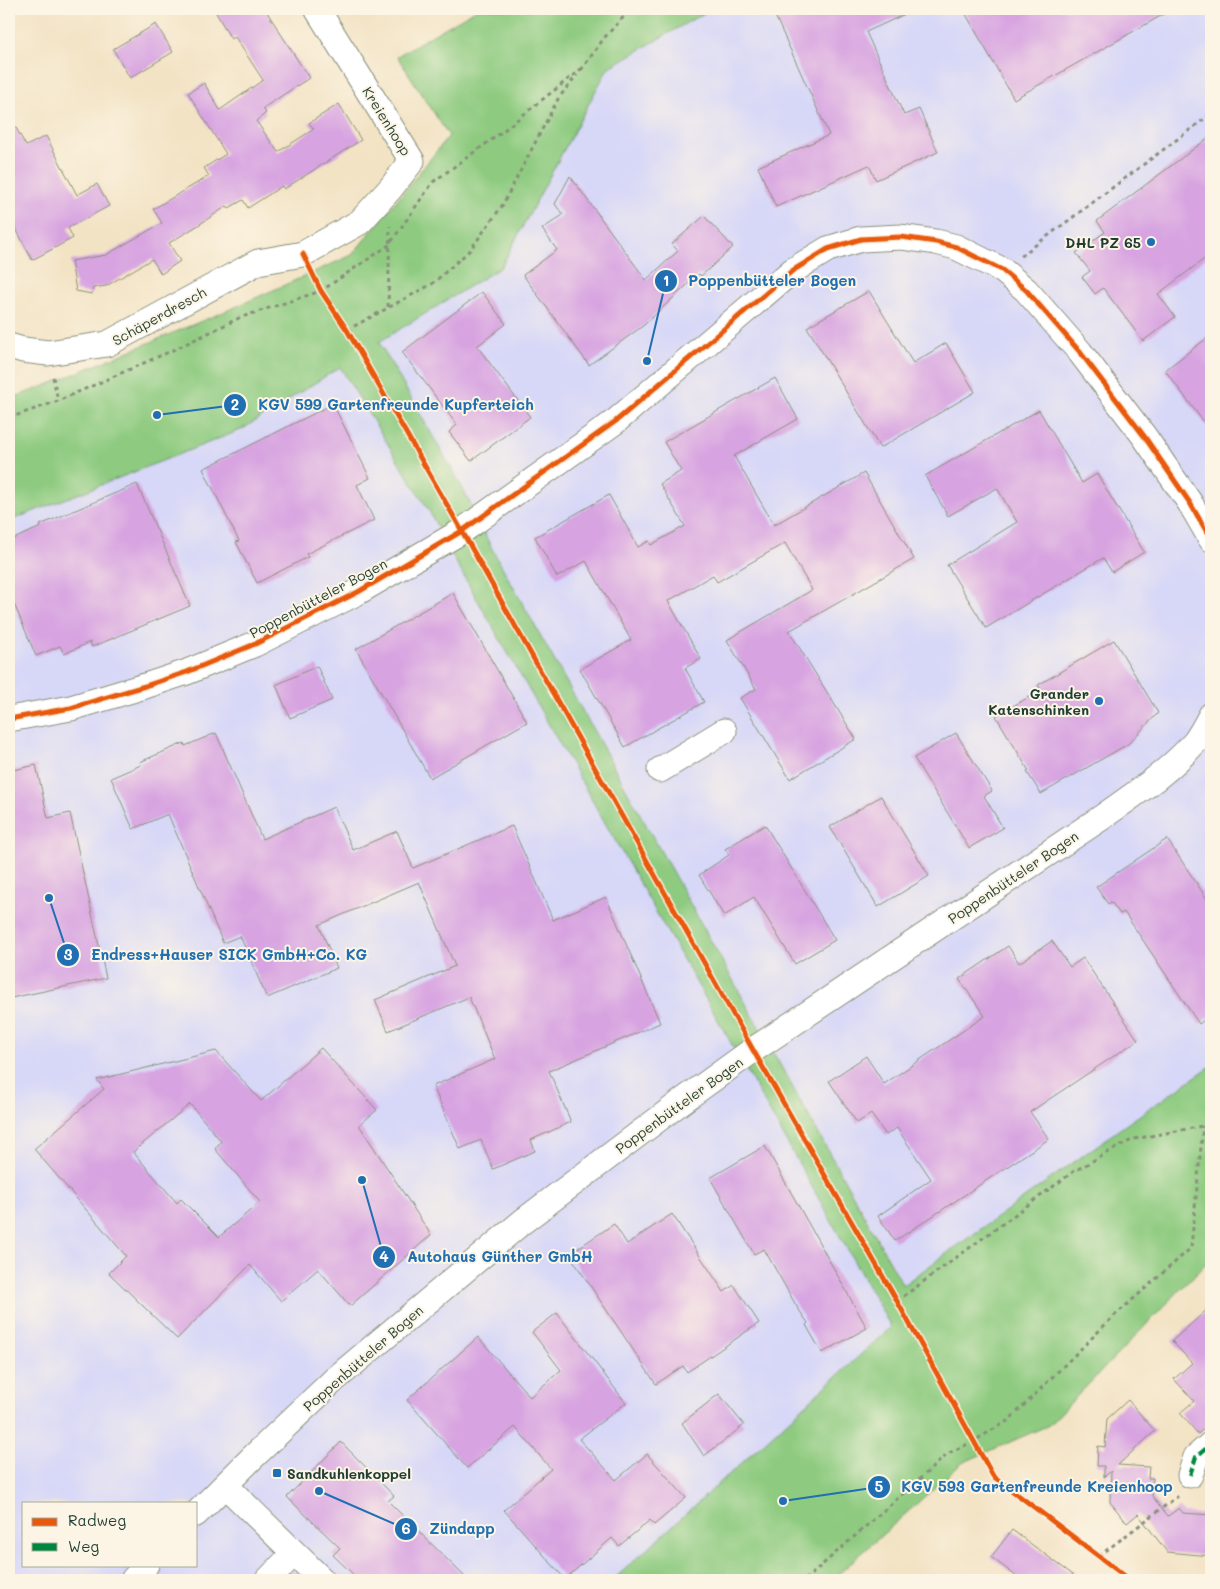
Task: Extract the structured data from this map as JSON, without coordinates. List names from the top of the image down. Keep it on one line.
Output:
{"streets":{"street":["Kreienhoop","Schäperdresch","Poppenbütteler Bogen"]},"crossings":[["Kreienhoop","Schäperdresch"]],"places":{"other":["DHL PZ 65","Poppenbütteler Bogen","KGV 599 Gartenfreunde Kupferteich","Grander Katenschinken","Endress+Hauser SICK GmbH+Co. KG","Autohaus Günther GmbH","Zündapp","KGV 593 Gartenfreunde Kreienhoop"],"transit":["Sandkuhlenkoppel"]},"legend":["Radweg","Weg"]}
